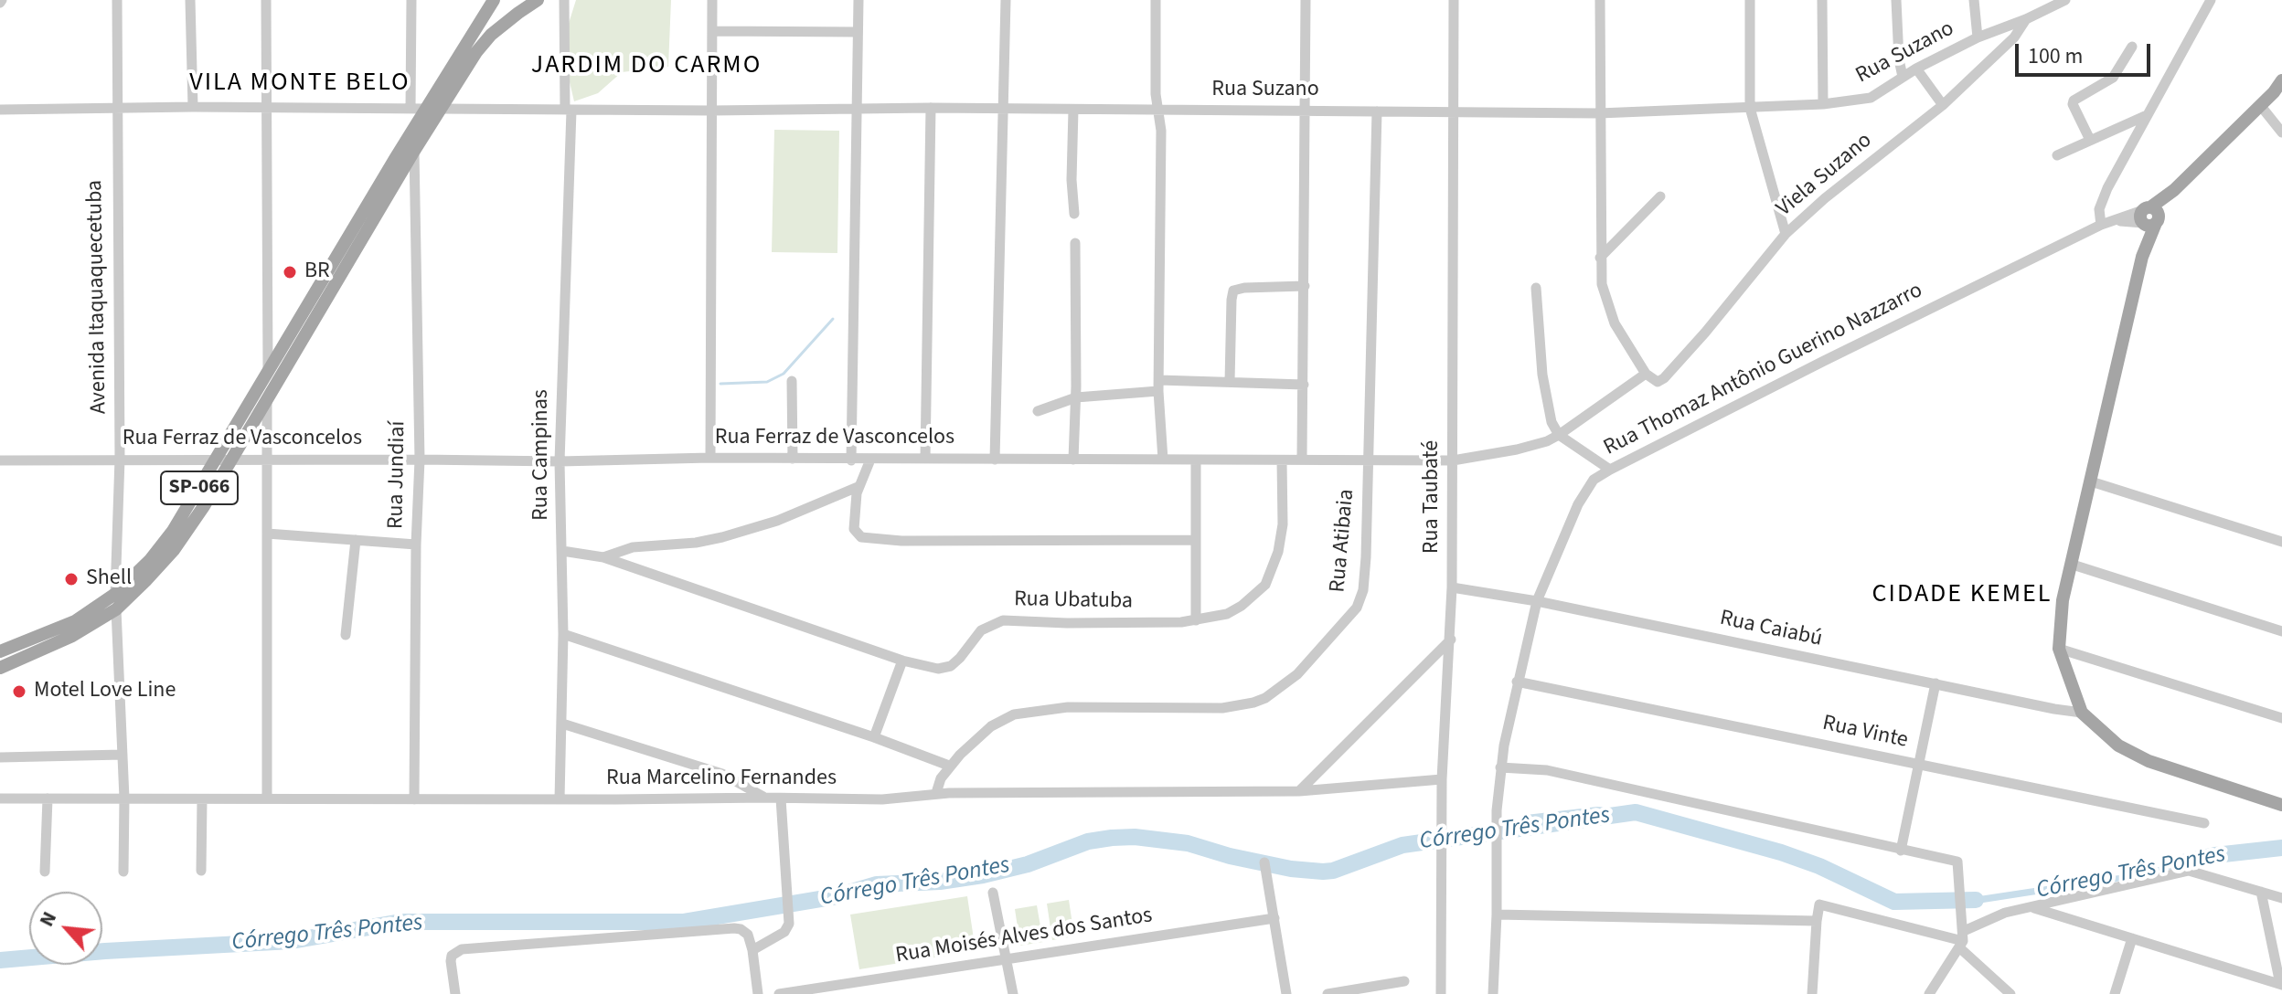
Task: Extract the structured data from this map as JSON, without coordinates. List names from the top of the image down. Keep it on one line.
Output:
{"streets":{"main road":["SP-066"],"street":["Rua Suzano","Viela Suzano","Avenida Itaquaquecetuba","Rua Thomaz Antônio Guerino Nazzarro","Rua Ferraz de Vasconcelos","Rua Campinas","Rua Jundiaí","Rua Taubaté","Rua Atibaia","Rua Ubatuba","Rua Caiabú","Rua Vinte","Rua Marcelino Fernandes","Rua Moisés Alves dos Santos"]},"crossings":[["Rua Suzano","Viela Suzano"],["Rua Suzano","Avenida Itaquaquecetuba"],["Rua Suzano","Rua Campinas"],["Rua Suzano","SP-066"],["Rua Suzano","Rua Taubaté"],["Rua Suzano","Rua Atibaia"],["Viela Suzano","Rua Ferraz de Vasconcelos"],["Avenida Itaquaquecetuba","Rua Ferraz de Vasconcelos"],["Avenida Itaquaquecetuba","SP-066"],["Rua Thomaz Antônio Guerino Nazzarro","Rua Caiabú"],["Rua Thomaz Antônio Guerino Nazzarro","Rua Vinte"],["Rua Ferraz de Vasconcelos","Rua Campinas"],["Rua Ferraz de Vasconcelos","Rua Jundiaí"],["Rua Ferraz de Vasconcelos","SP-066"],["Rua Ferraz de Vasconcelos","Rua Taubaté"],["Rua Ferraz de Vasconcelos","Rua Atibaia"],["Rua Ferraz de Vasconcelos","Rua Ubatuba"],["Rua Campinas","Rua Ubatuba"],["Rua Campinas","Rua Marcelino Fernandes"],["Rua Jundiaí","SP-066"],["Rua Jundiaí","Rua Marcelino Fernandes"],["Rua Taubaté","Rua Caiabú"],["Rua Taubaté","Rua Marcelino Fernandes"],["Rua Atibaia","Rua Marcelino Fernandes"]],"districts":["JARDIM DO CARMO","VILA MONTE BELO","CIDADE KEMEL"],"water":["Córrego Três Pontes"],"places":["BR","Shell","Motel Love Line"],"scale_bar":"100 m","north":"top left"}
